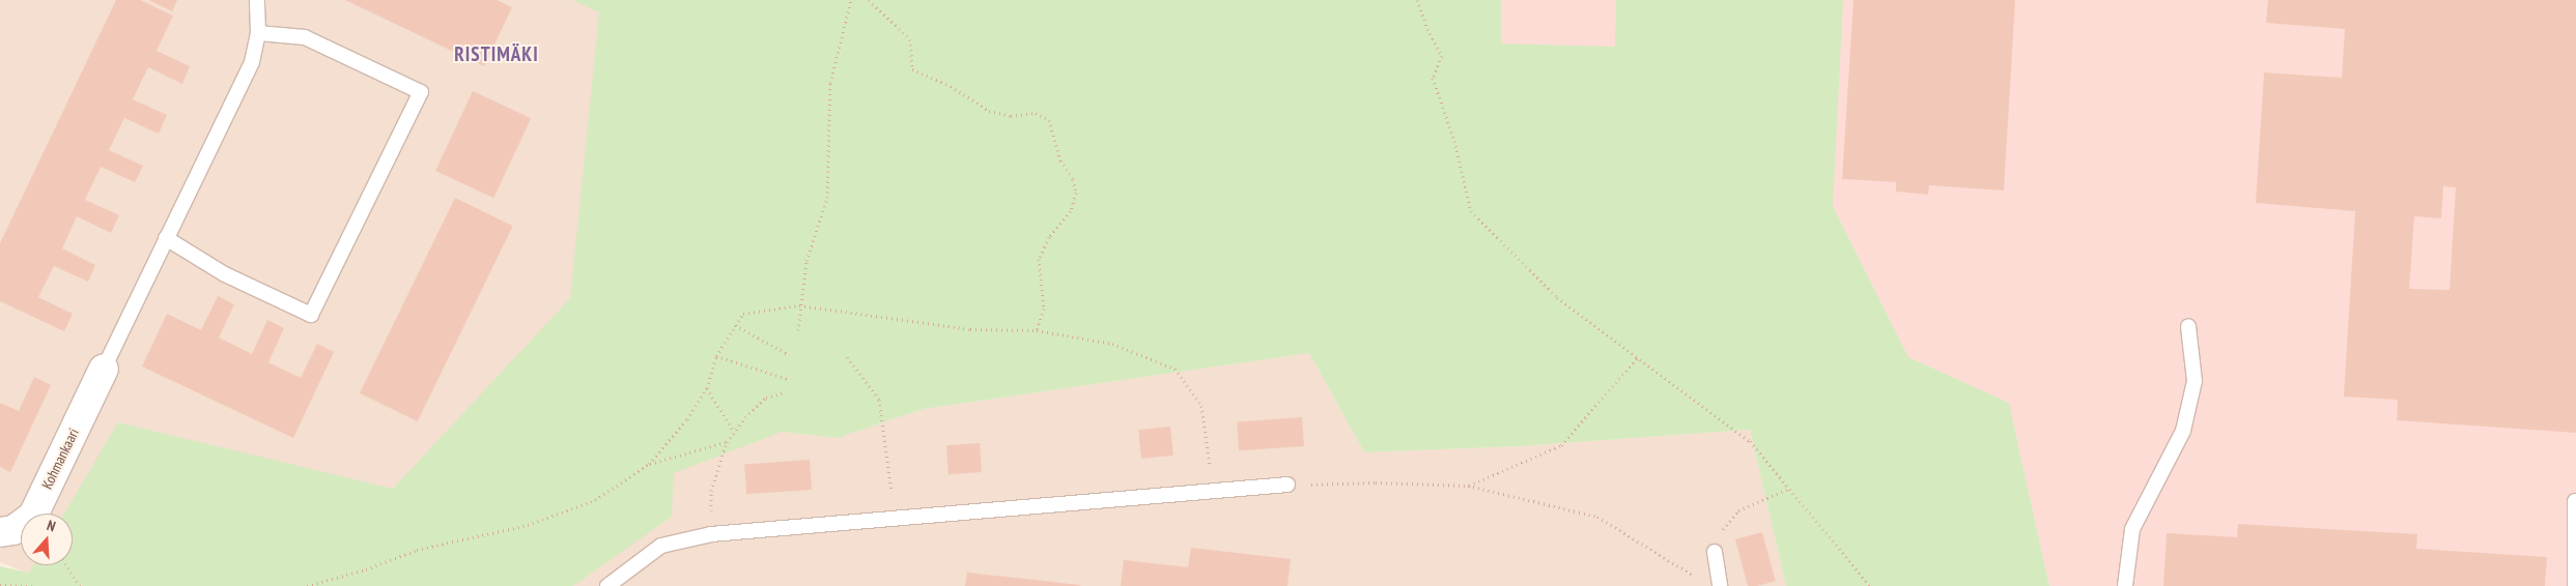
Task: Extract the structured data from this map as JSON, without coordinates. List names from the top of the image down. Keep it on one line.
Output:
{"streets":{"street":["Kohmankaari"]},"districts":["RISTIMÄKI"],"north":"top"}
